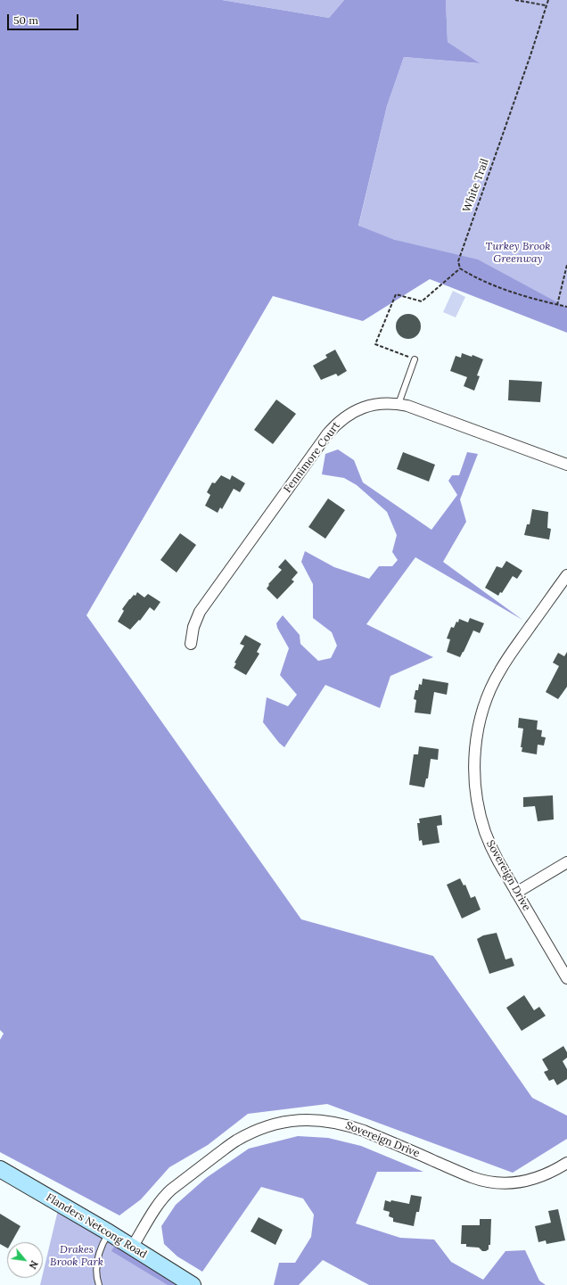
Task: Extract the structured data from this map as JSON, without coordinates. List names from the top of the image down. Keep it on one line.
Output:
{"streets":{"street":["Fennimore Court","Sovereign Drive","Flanders Netcong Road"],"path":["White Trail"]},"crossings":[["Sovereign Drive","Flanders Netcong Road"]],"parks":["Turkey Brook Greenway","Drakes Brook Park"],"scale_bar":"50 m","north":"bottom right"}
